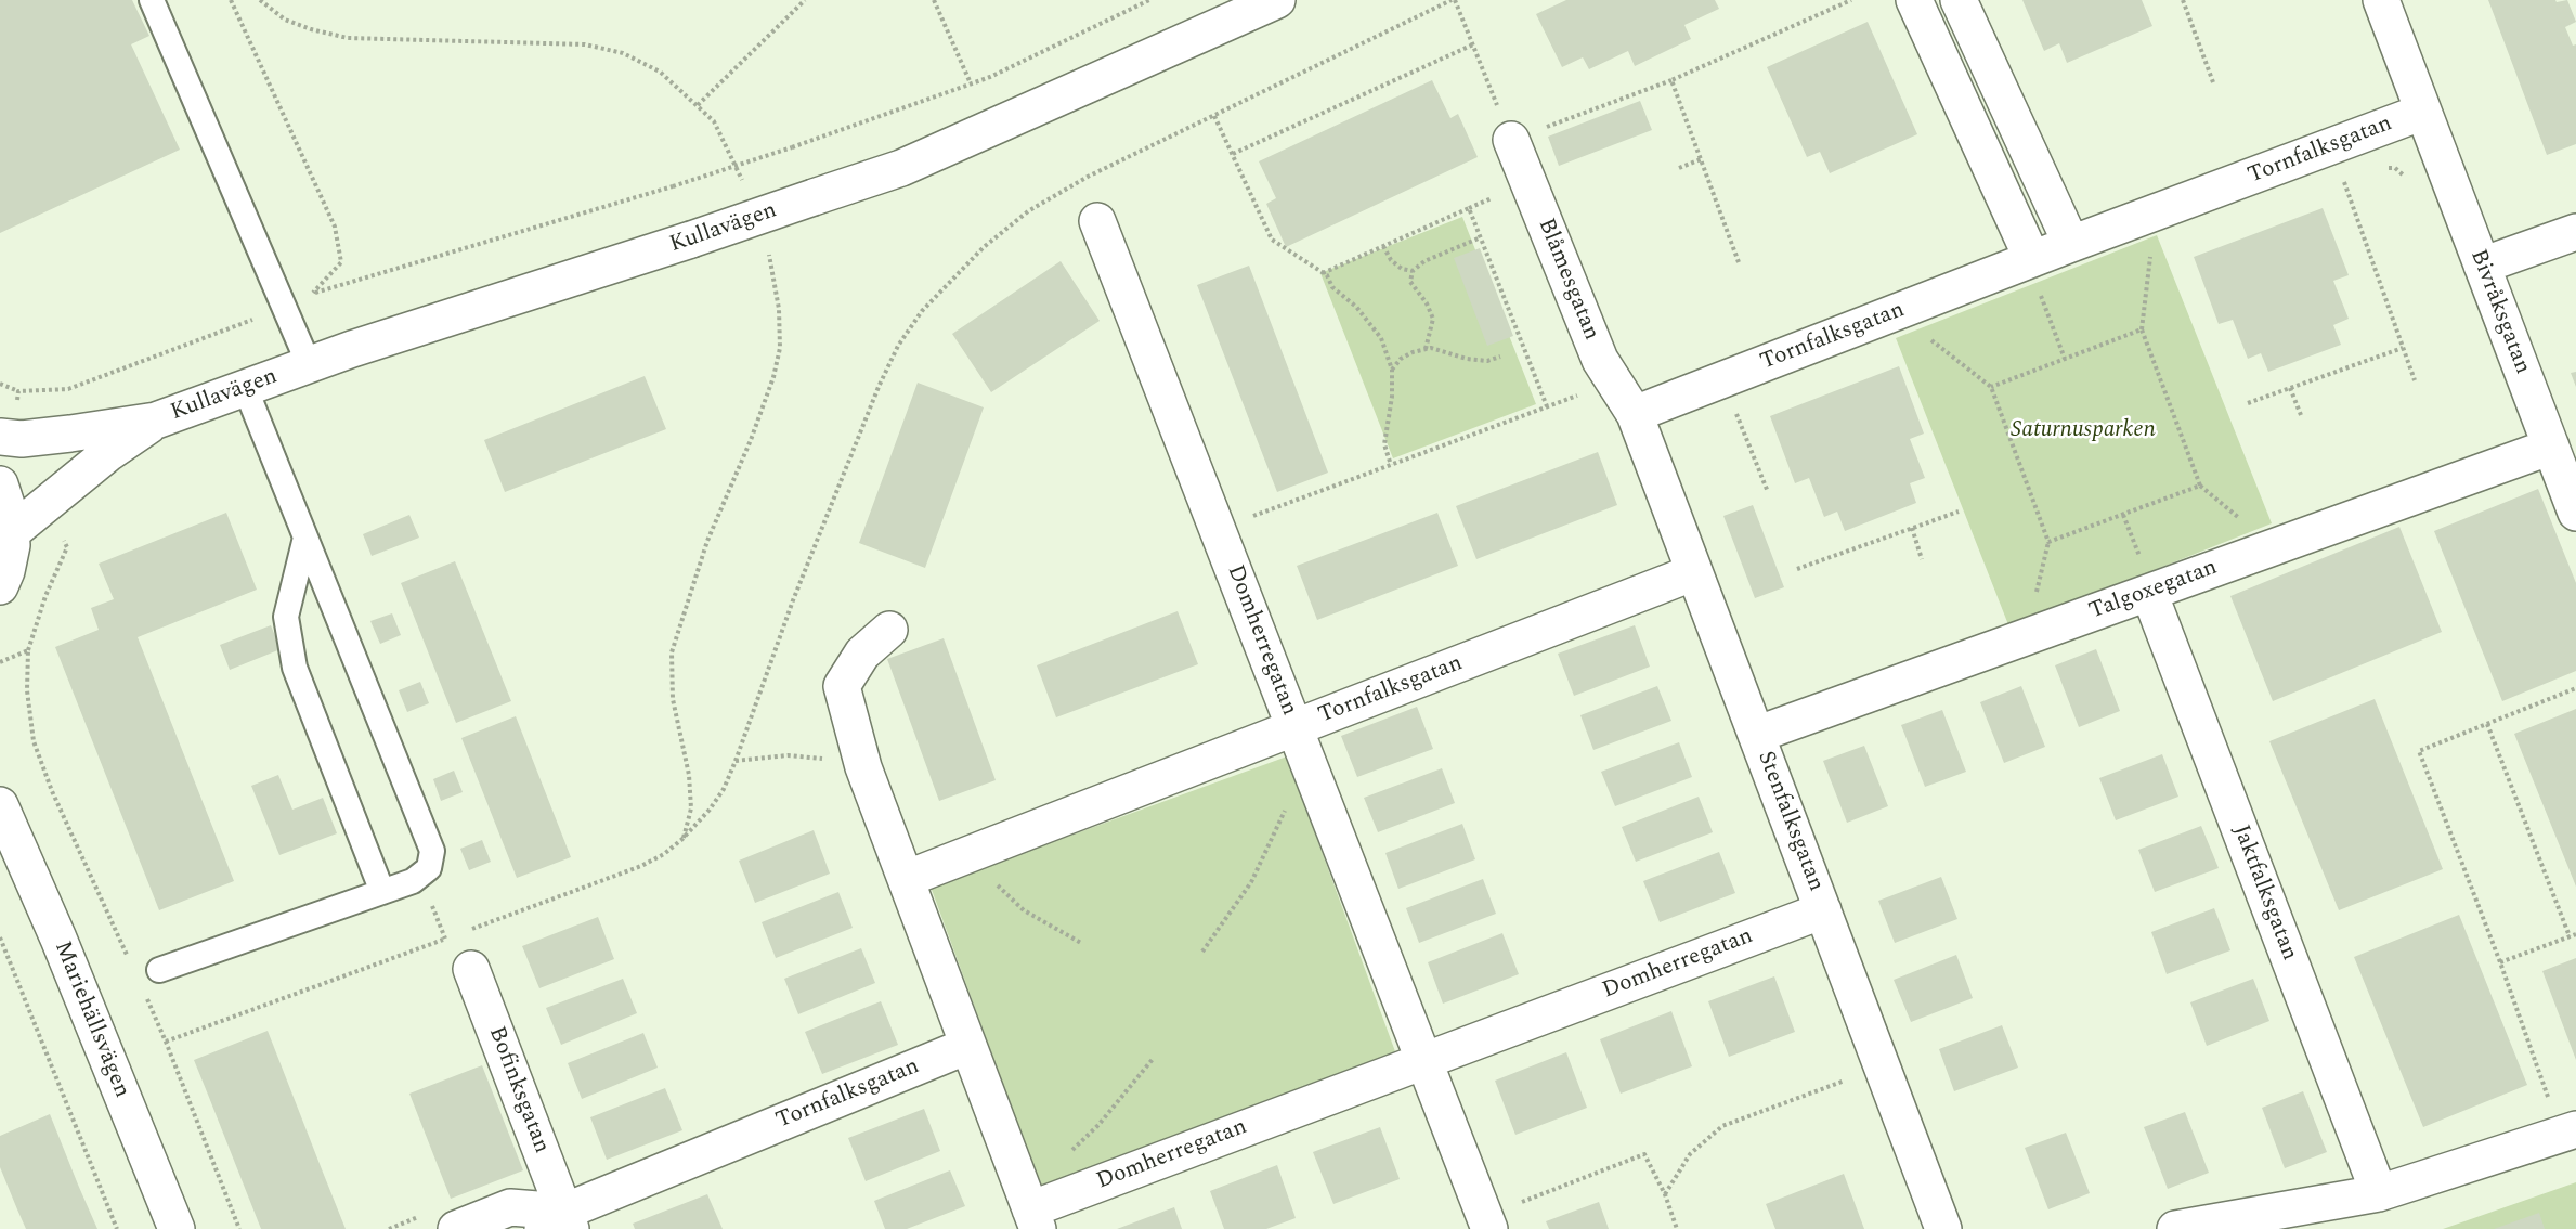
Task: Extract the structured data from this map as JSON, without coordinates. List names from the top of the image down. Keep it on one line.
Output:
{"streets":{"street":["Tornfalksgatan","Kullavägen","Blåmesgatan","Bivråksgatan","Talgoxegatan","Domherregatan","Stenfalksgatan","Jaktfalksgatan","Mariehällsvägen","Bofinksgatan"]},"crossings":[["Tornfalksgatan","Blåmesgatan"],["Tornfalksgatan","Bivråksgatan"],["Tornfalksgatan","Domherregatan"],["Tornfalksgatan","Stenfalksgatan"],["Tornfalksgatan","Bofinksgatan"],["Blåmesgatan","Stenfalksgatan"],["Bivråksgatan","Talgoxegatan"],["Talgoxegatan","Stenfalksgatan"],["Talgoxegatan","Jaktfalksgatan"],["Domherregatan","Stenfalksgatan"]],"parks":["Saturnusparken"]}
